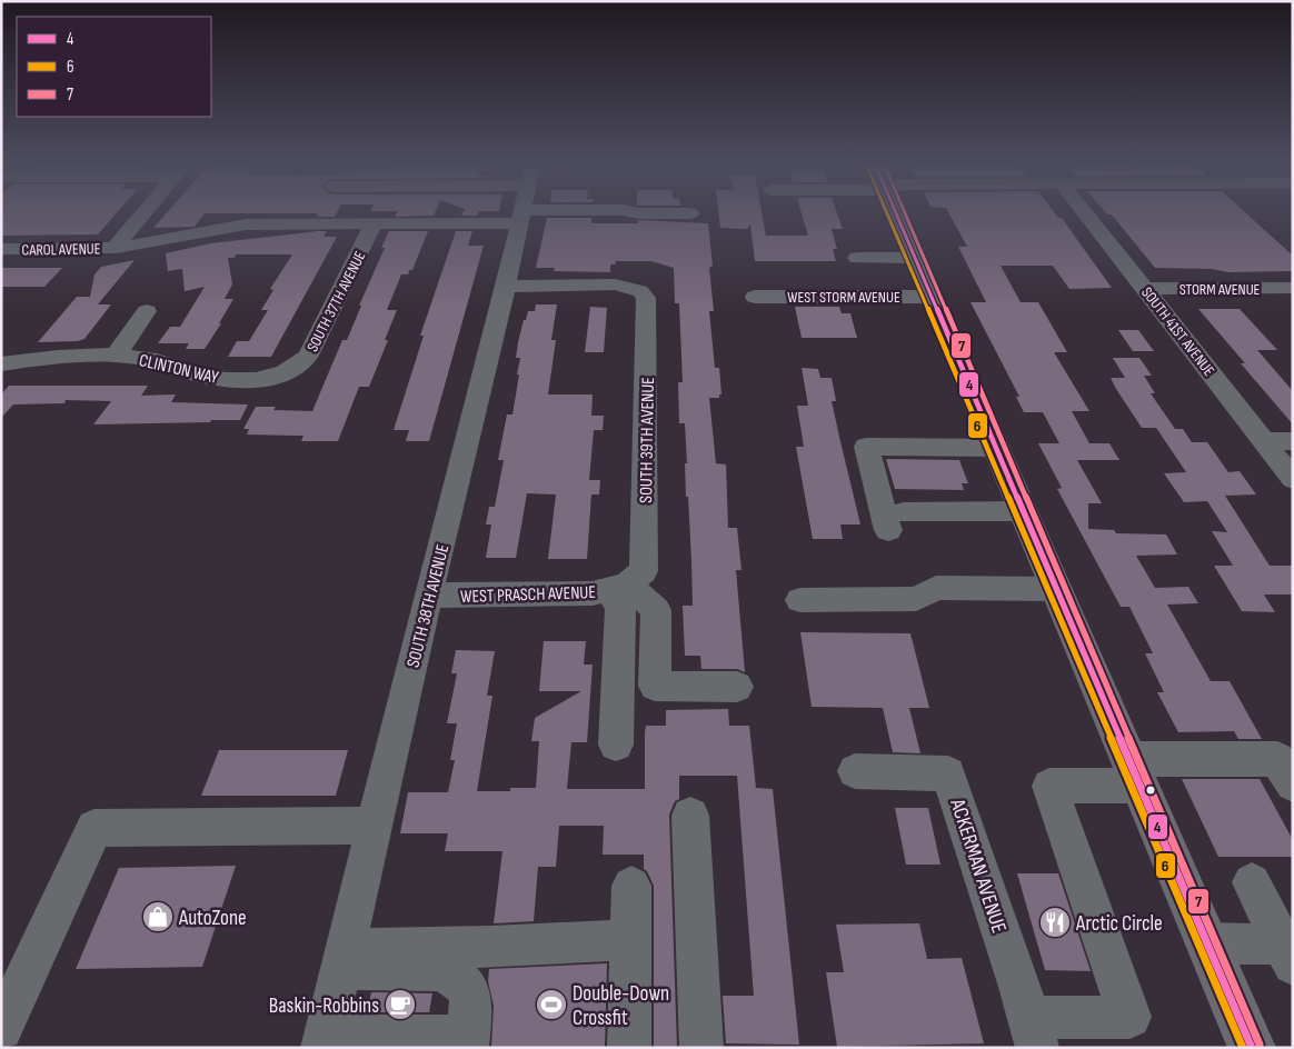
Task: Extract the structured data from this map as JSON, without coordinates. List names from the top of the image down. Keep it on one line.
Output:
{"streets":{"street":["CAROL AVENUE","STORM AVENUE","WEST STORM AVENUE","SOUTH 37TH AVENUE","SOUTH 41ST AVENUE","CLINTON WAY","SOUTH 39TH AVENUE","WEST PRASCH AVENUE","SOUTH 38TH AVENUE","ACKERMAN AVENUE"]},"crossings":[["CAROL AVENUE","SOUTH 37TH AVENUE"],["STORM AVENUE","SOUTH 41ST AVENUE"],["SOUTH 37TH AVENUE","CLINTON WAY"],["SOUTH 39TH AVENUE","WEST PRASCH AVENUE"],["SOUTH 39TH AVENUE","SOUTH 38TH AVENUE"],["WEST PRASCH AVENUE","SOUTH 38TH AVENUE"]],"places":{"shop":["AutoZone"],"restaurant":["Arctic Circle"],"cafe":["Baskin-Robbins"],"sports":["Double-Down Crossfit"]},"lines":["transit line 4","transit line 6","transit line 7"],"legend":["4","6","7"]}
